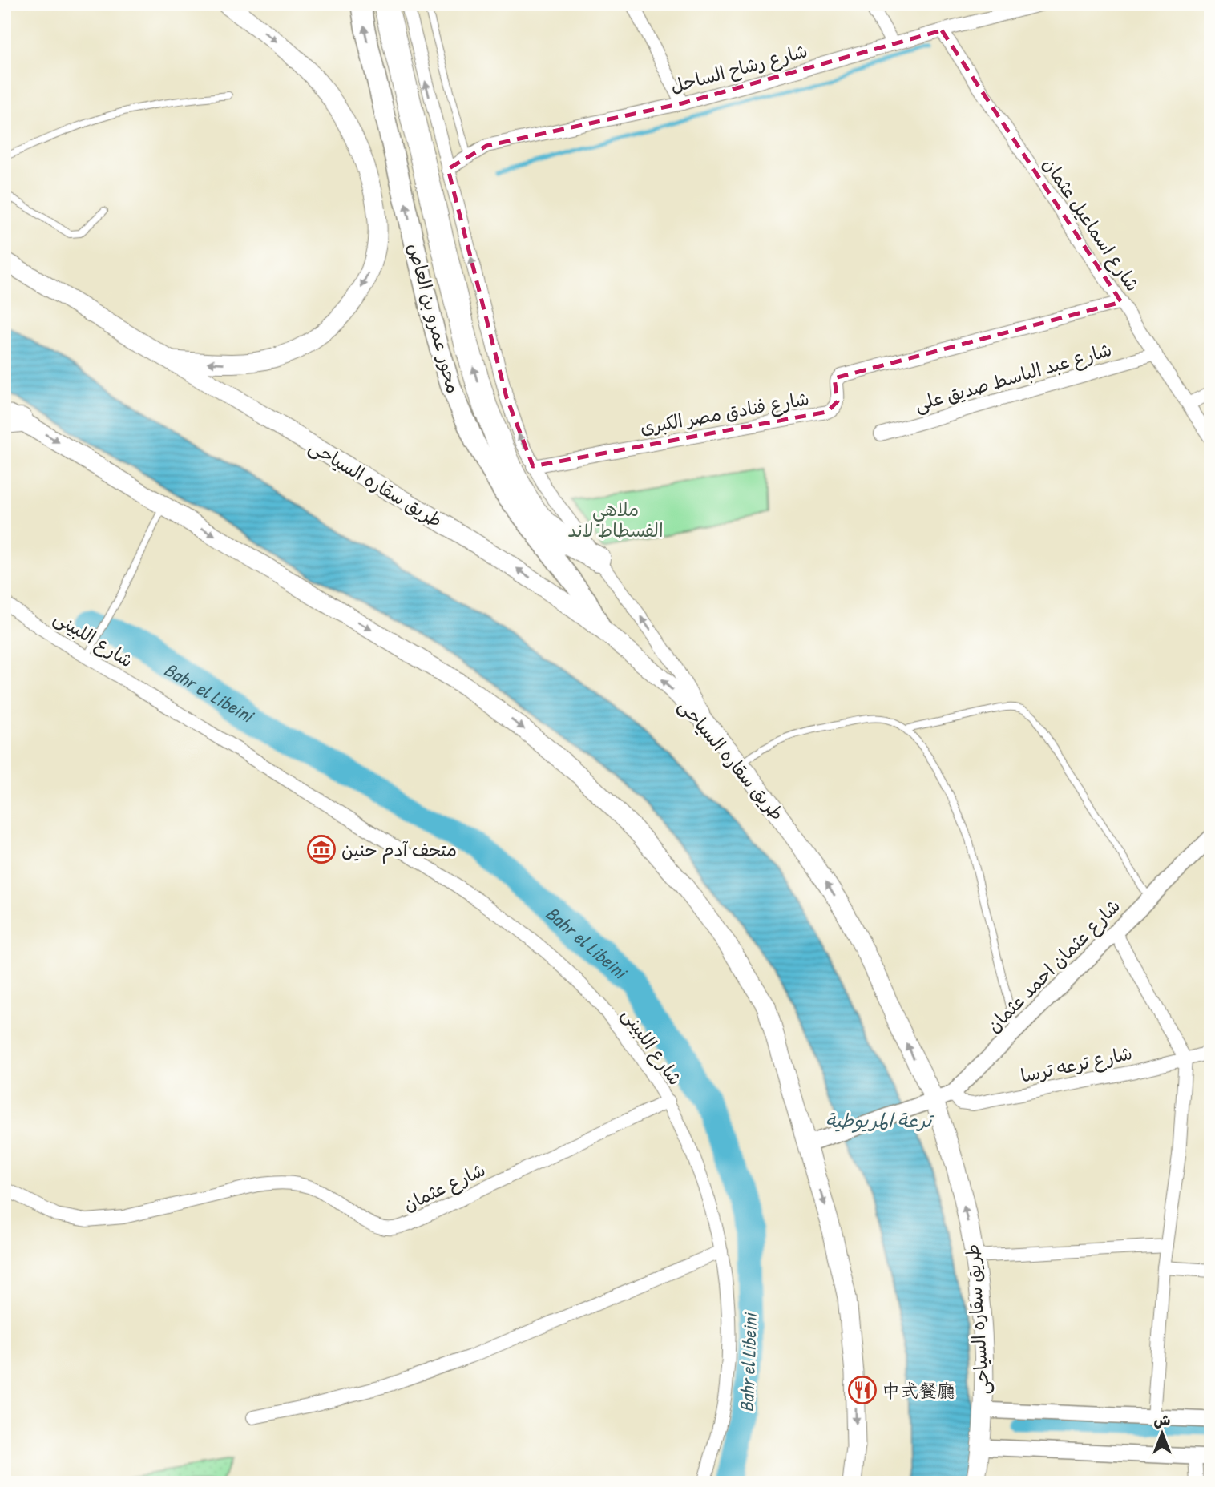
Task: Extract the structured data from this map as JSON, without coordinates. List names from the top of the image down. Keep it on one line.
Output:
{"streets":{"main road":["محور عمرو بن العاص","طريق سقاره السياحى"],"street":["شارع رشاح الساحل","شارع اسماعيل عثمان","شارع عبد الباسط صديق على","شارع فنادق مصر الكبرى","شارع اللبينى","شارع عثمان احمد عثمان","شارع ترعه ترسا","شارع عثمان"]},"crossings":[["شارع رشاح الساحل","شارع اسماعيل عثمان"],["شارع اسماعيل عثمان","شارع عبد الباسط صديق على"],["شارع اسماعيل عثمان","شارع فنادق مصر الكبرى"],["محور عمرو بن العاص","طريق سقاره السياحى"],["طريق سقاره السياحى","شارع عثمان احمد عثمان"],["شارع اللبينى","شارع عثمان"],["شارع عثمان احمد عثمان","شارع ترعه ترسا"]],"one_way":["محور عمرو بن العاص"],"water":["Bahr el Libeini","ترعة المريوطية"],"parks":["ملاهي الفسطاط لاند"],"places":{"museum":["متحف آدم حنين"],"restaurant":["中式餐廳"]},"north":"top"}
